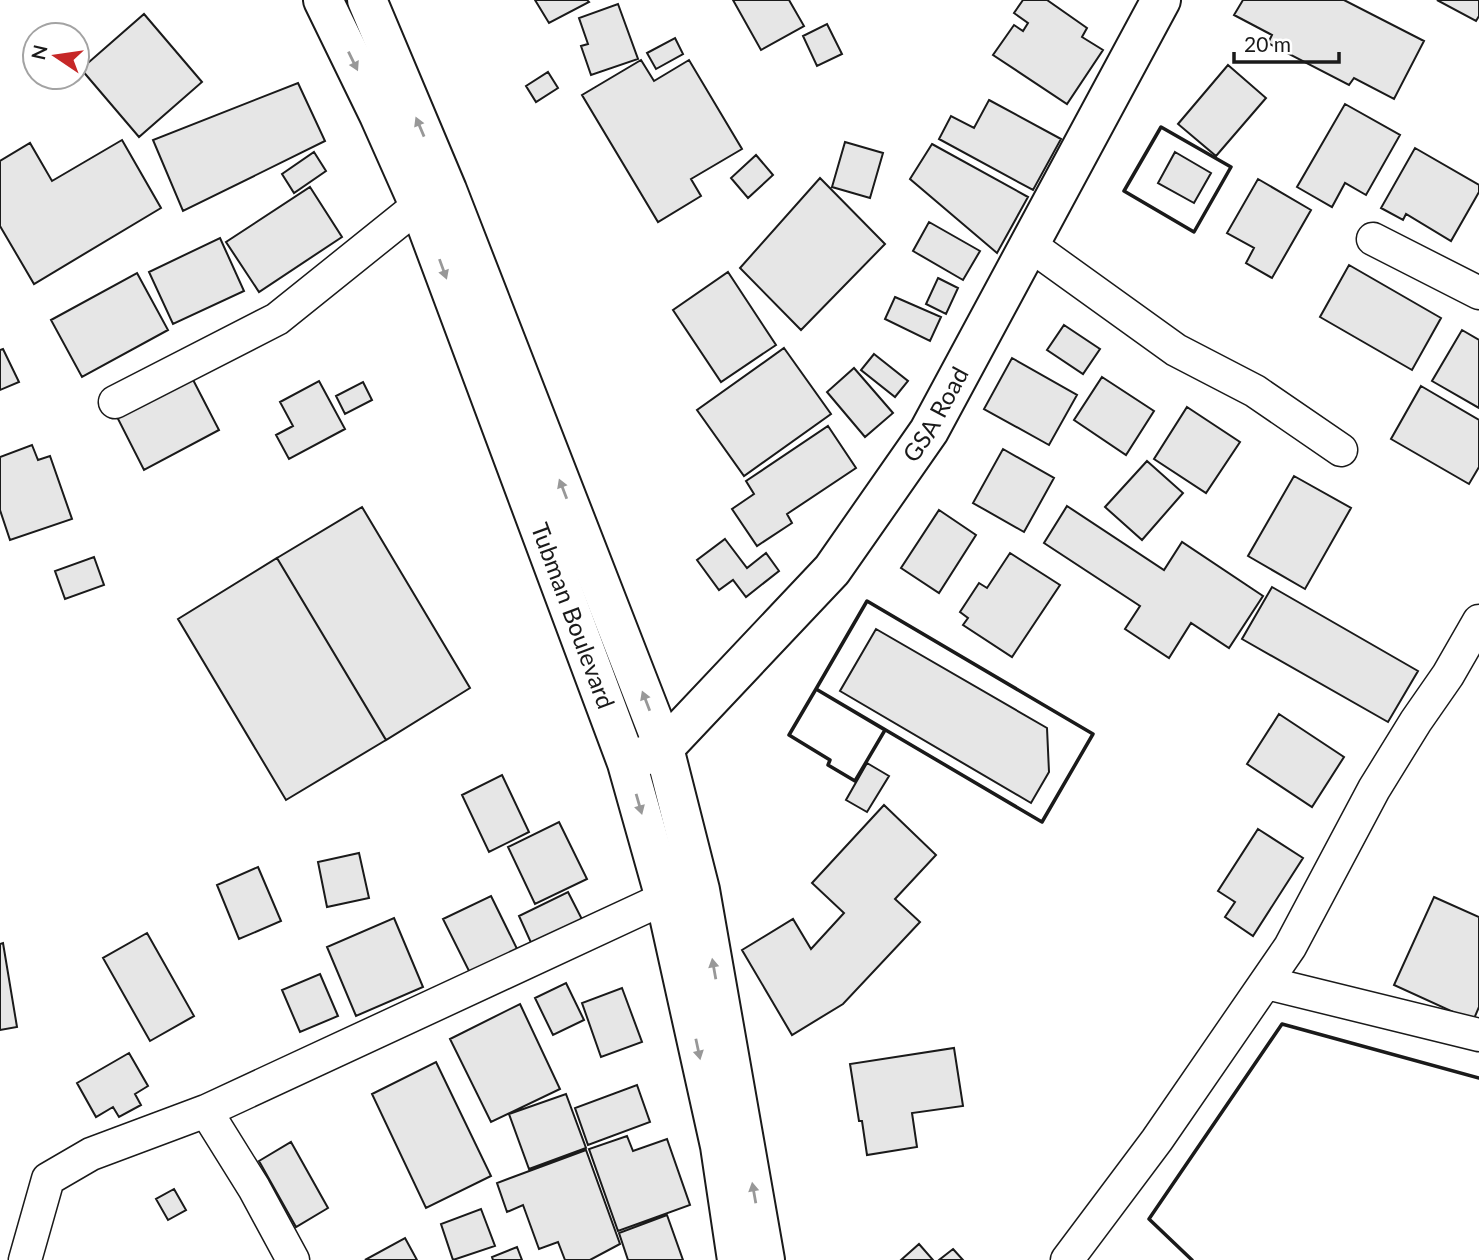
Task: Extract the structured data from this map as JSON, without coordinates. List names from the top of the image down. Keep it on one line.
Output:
{"streets":{"main road":["GSA Road","Tubman Boulevard"]},"crossings":[["GSA Road","Tubman Boulevard"]],"scale_bar":"20 m","north":"left"}
